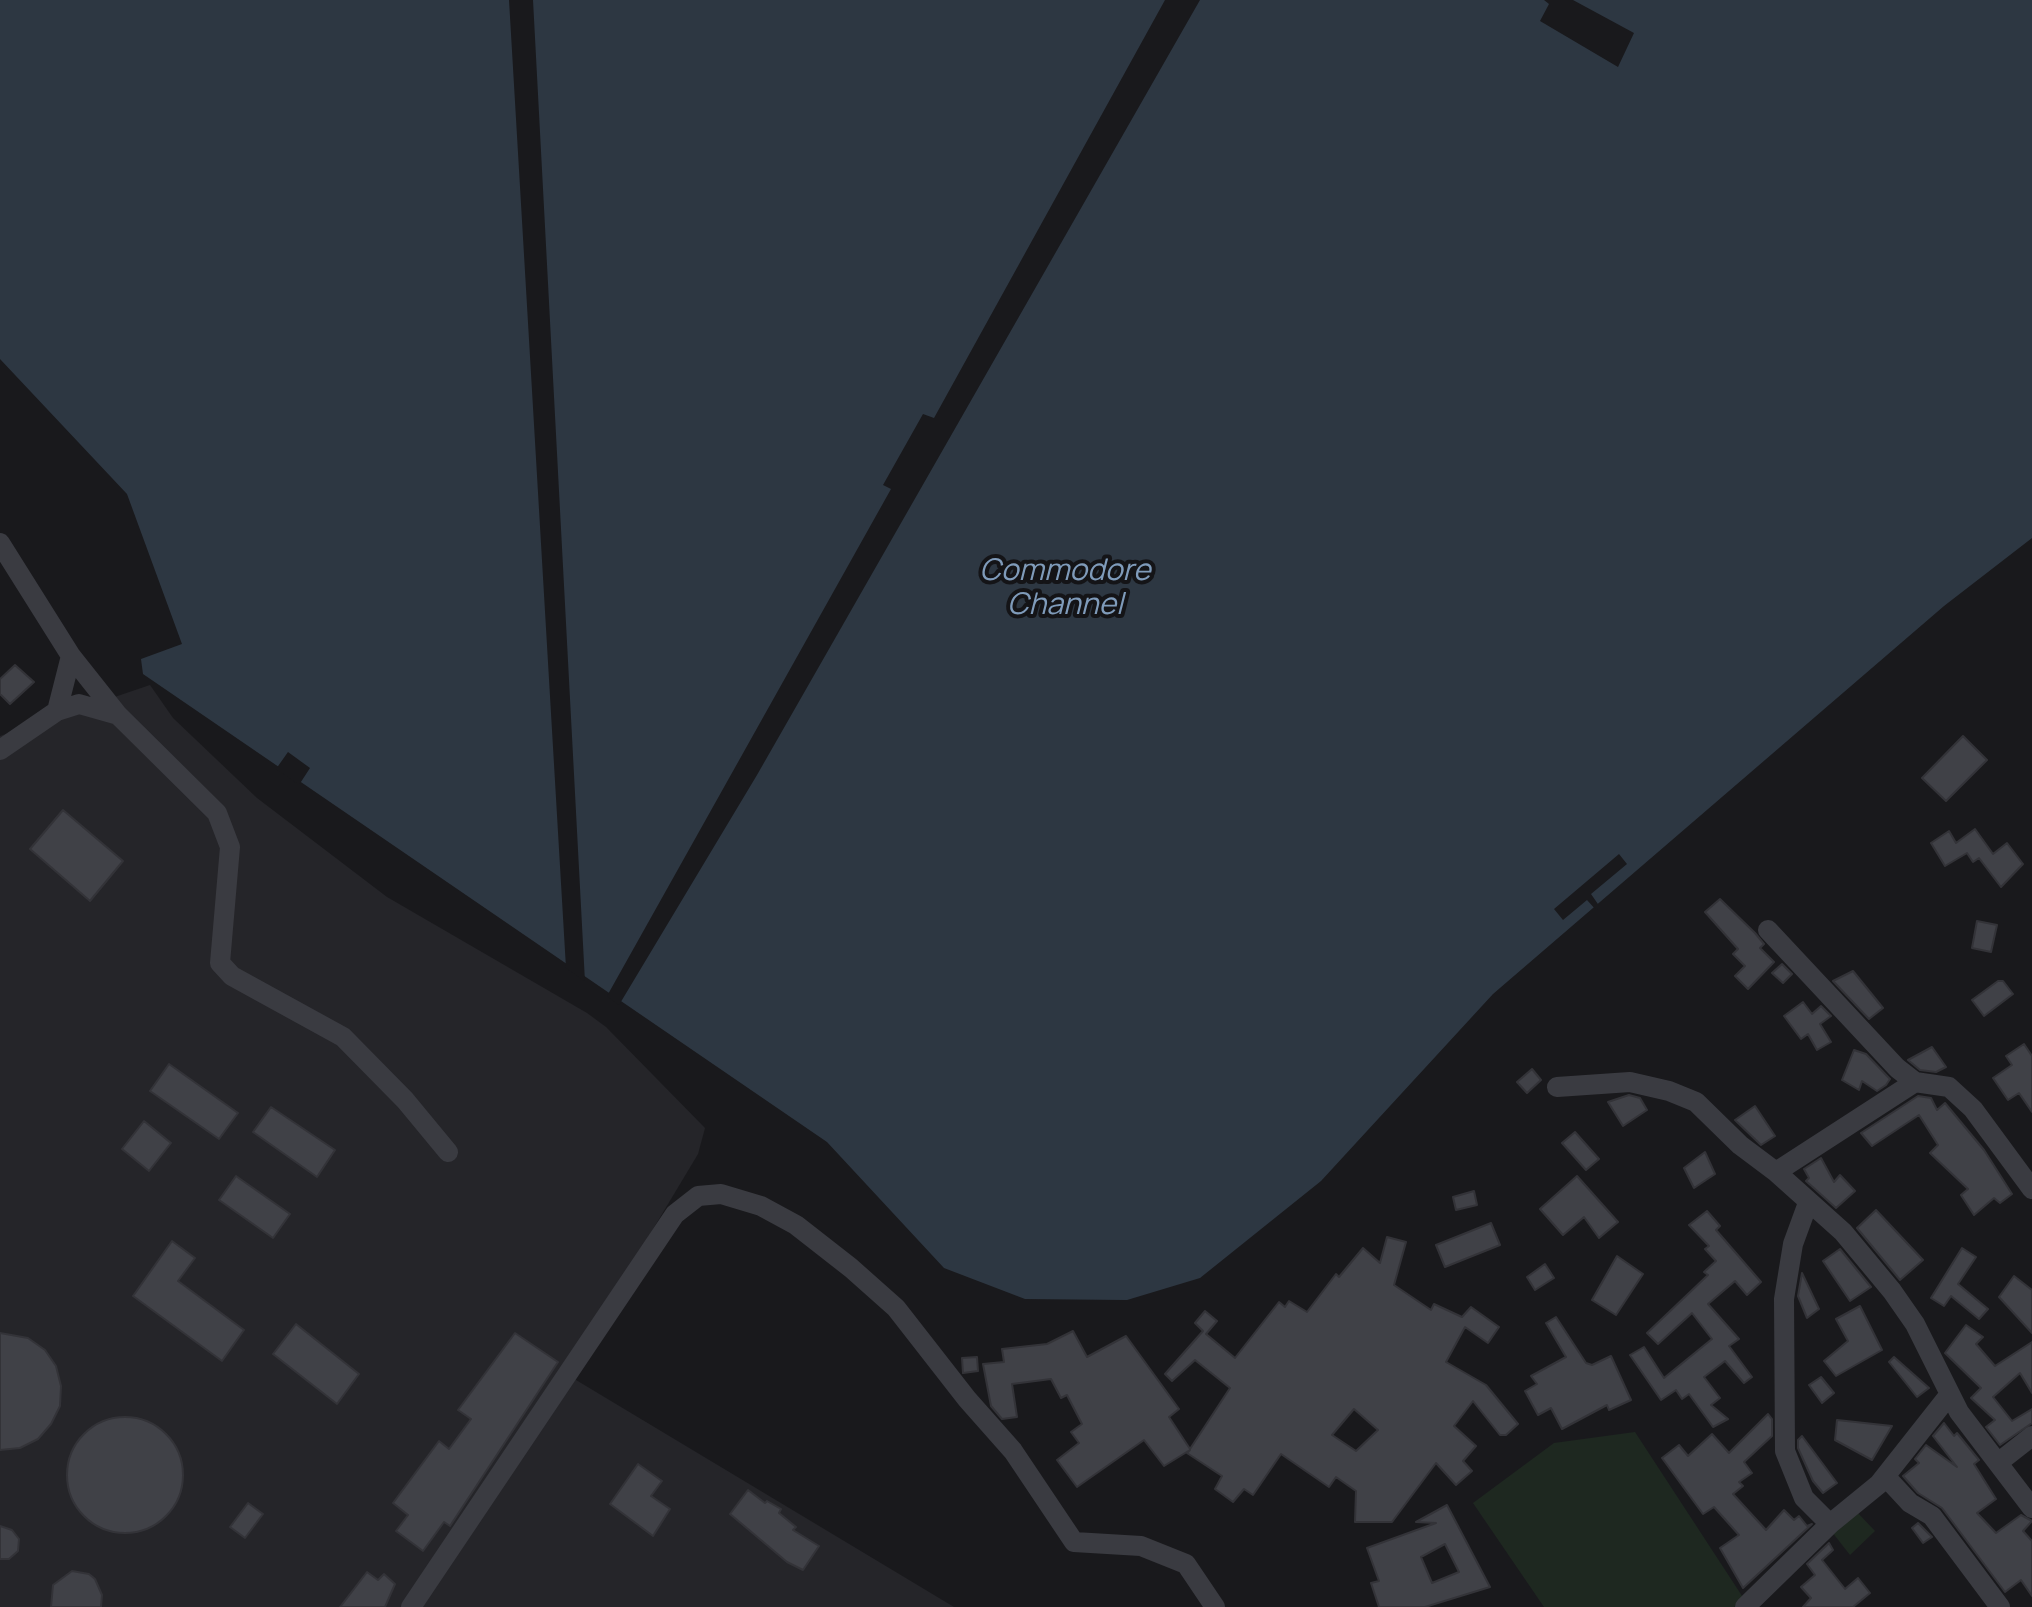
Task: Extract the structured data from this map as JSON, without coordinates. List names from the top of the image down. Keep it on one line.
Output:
{"water":["Commodore Channel"]}
